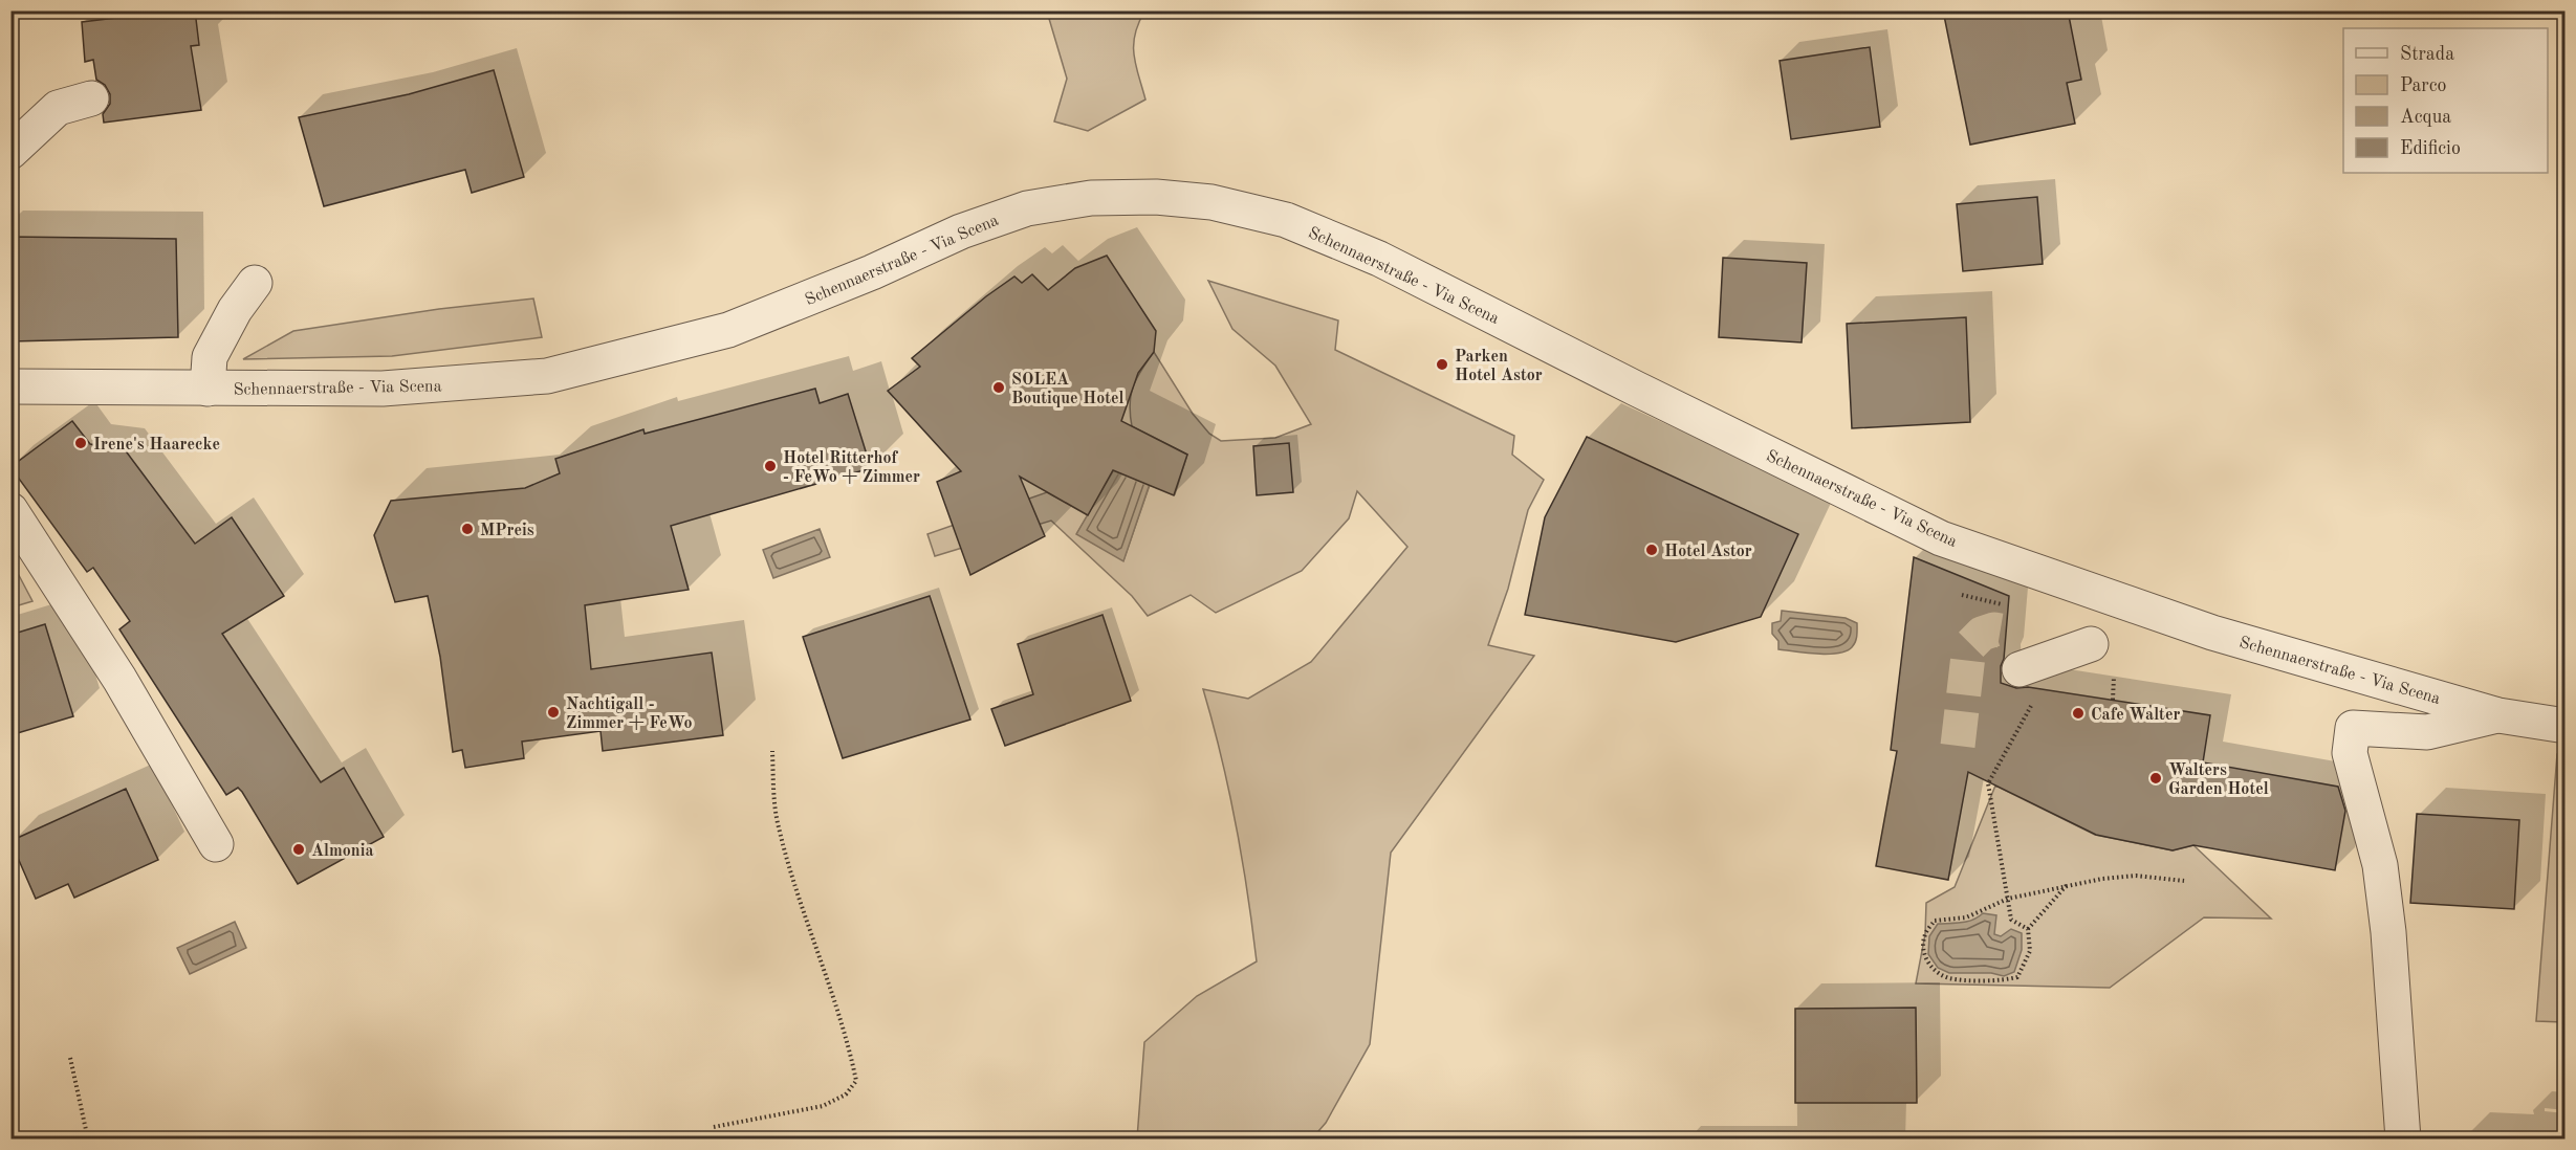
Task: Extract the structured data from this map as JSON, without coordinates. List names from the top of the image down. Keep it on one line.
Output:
{"streets":{"street":["Schennaerstraße - Via Scena"]},"places":["Parken Hotel Astor","SOLEA Boutique Hotel","Irene's Haarecke","Hotel Ritterhof - FeWo + Zimmer","MPreis","Hotel Astor","Nachtigall - Zimmer + FeWo","Cafe Walter","Walters Garden Hotel","Almonia"],"legend":["Strada","Parco","Acqua","Edificio"]}
